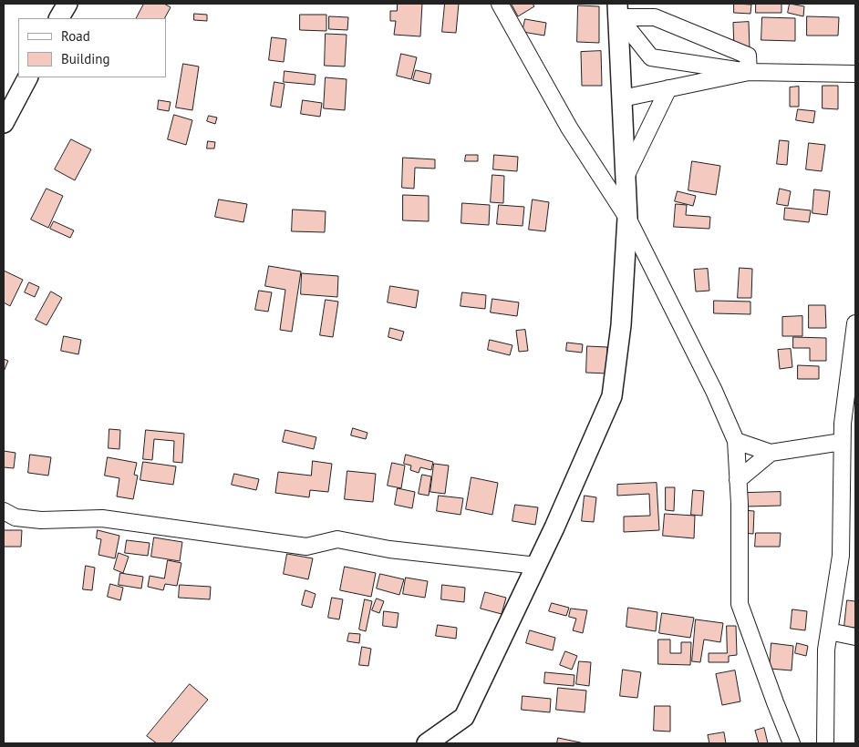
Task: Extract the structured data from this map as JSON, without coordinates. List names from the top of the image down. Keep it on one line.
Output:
{"legend":["Road","Building"]}
